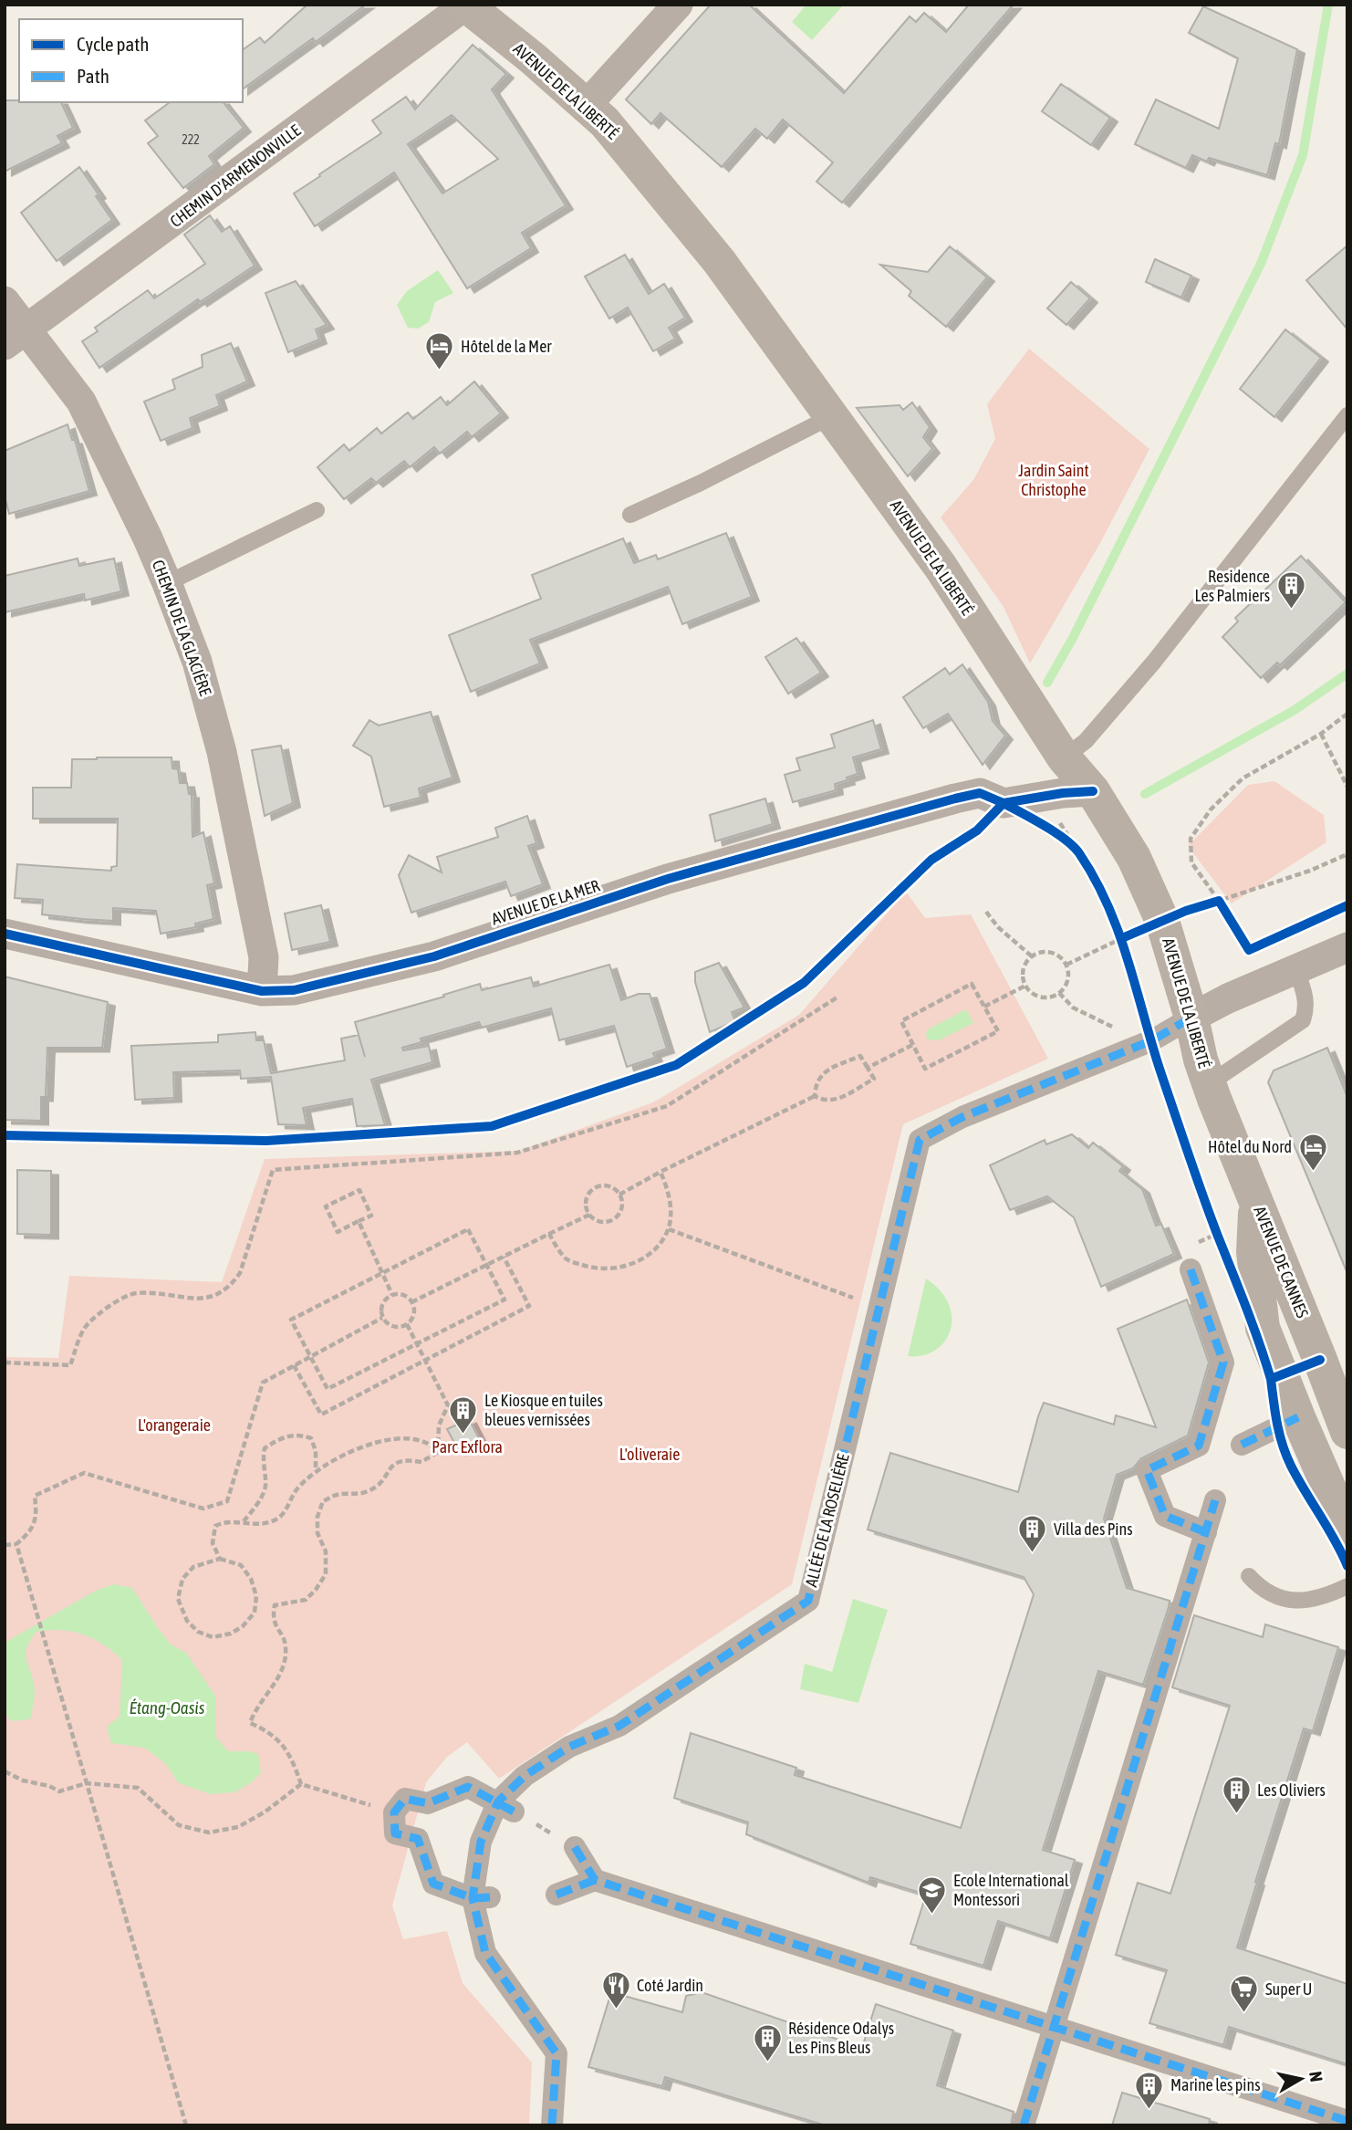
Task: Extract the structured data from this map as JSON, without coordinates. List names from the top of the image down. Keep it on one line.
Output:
{"streets":{"main road":["AVENUE DE LA LIBERTÉ","AVENUE DE CANNES"],"street":["CHEMIN D'ARMENONVILLE","CHEMIN DE LA GLACIÈRE","AVENUE DE LA MER","ALLÉE DE LA ROSELIÈRE"]},"crossings":[["AVENUE DE LA LIBERTÉ","CHEMIN D'ARMENONVILLE"],["AVENUE DE LA LIBERTÉ","AVENUE DE LA MER"],["AVENUE DE LA LIBERTÉ","AVENUE DE CANNES"],["AVENUE DE LA LIBERTÉ","ALLÉE DE LA ROSELIÈRE"],["CHEMIN D'ARMENONVILLE","CHEMIN DE LA GLACIÈRE"],["CHEMIN DE LA GLACIÈRE","AVENUE DE LA MER"]],"water":["Étang-Oasis"],"parks":["Jardin Saint Christophe","L'orangeraie","Parc Exflora","L'oliveraie"],"places":{"hotel":["Hôtel de la Mer","Hôtel du Nord"],"building":["Residence Les Palmiers","Le Kiosque en tuiles bleues vernissées","Villa des Pins","Les Oliviers","Résidence Odalys Les Pins Bleus","Marine les pins"],"school or university":["Ecole International Montessori"],"restaurant":["Coté Jardin"],"supermarket":["Super U"]},"house_numbers":["222"],"legend":["Cycle path","Path"],"north":"right"}
